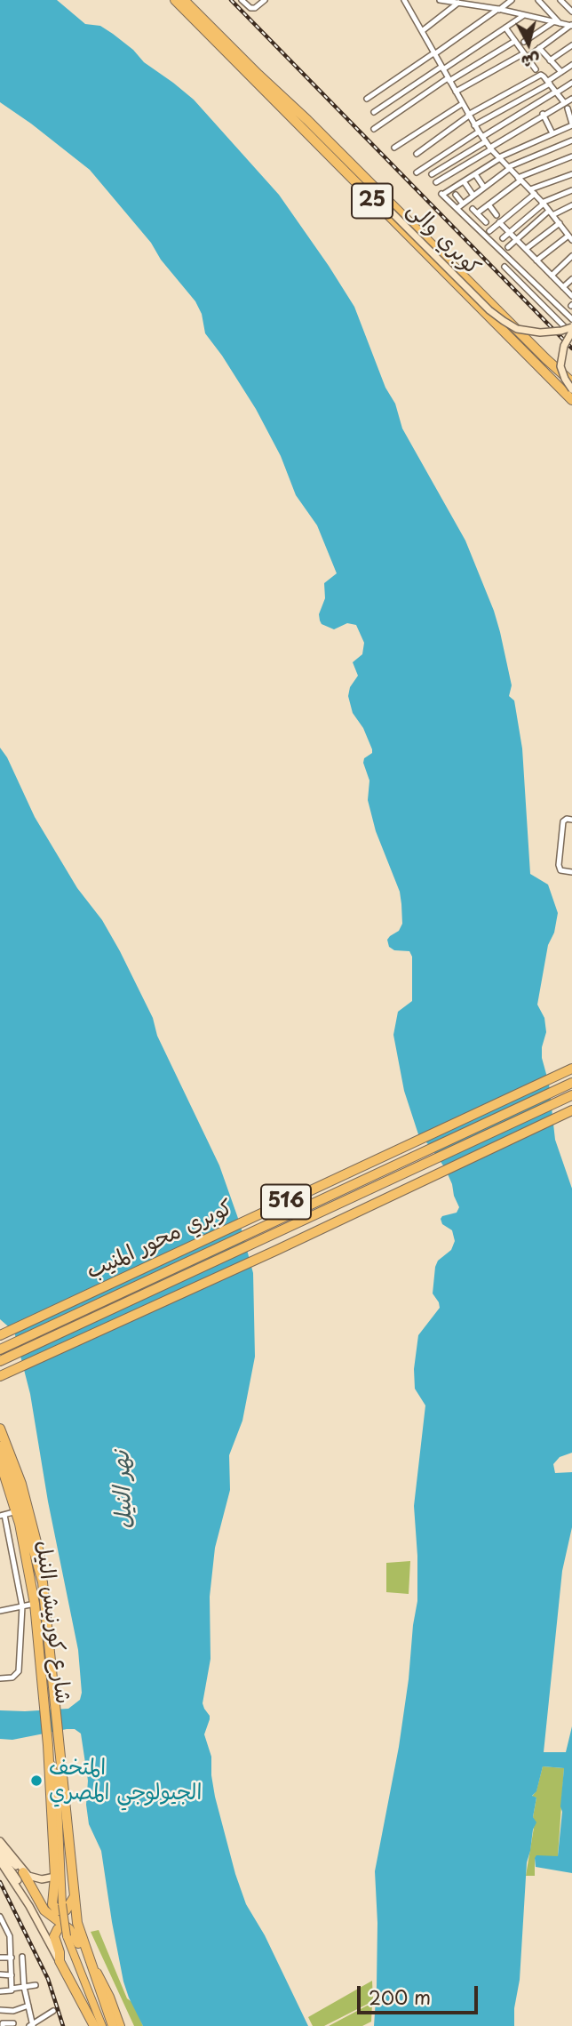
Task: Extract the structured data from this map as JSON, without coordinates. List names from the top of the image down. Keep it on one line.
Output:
{"streets":{"highway":["25","516","كوبري محور المنيب","شارع كورنيش النيل"],"main road":["كوبري والى"]},"crossings":[["25","كوبري والى"]],"water":["نهر النيل"],"places":["المتخف الجيولوجي المصري"],"scale_bar":"200 m","north":"bottom"}
